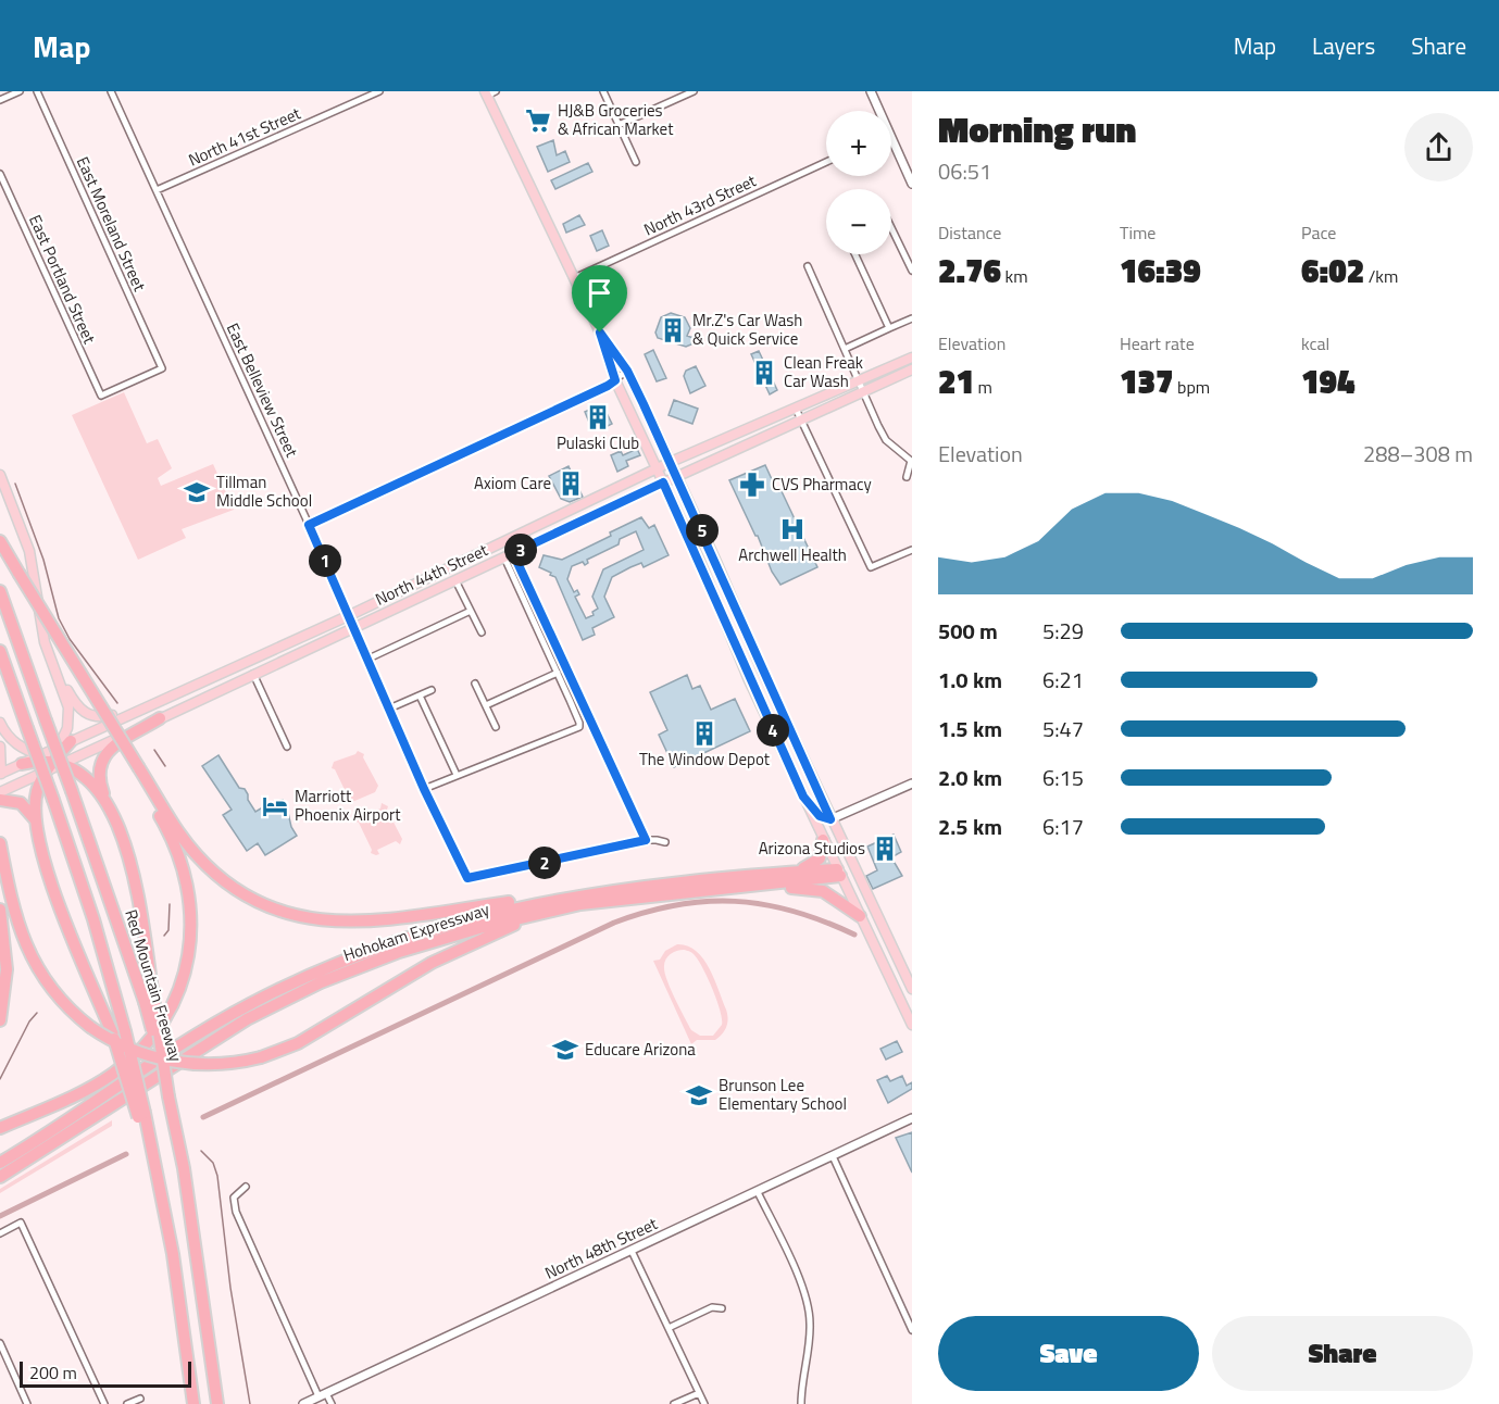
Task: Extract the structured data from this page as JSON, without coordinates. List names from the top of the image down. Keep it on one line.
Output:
{"streets":{"highway":["Hohokam Expressway","Red Mountain Freeway"],"main road":["North 44th Street"],"street":["North 41st Street","North 43rd Street","East Moreland Street","East Portland Street","East Belleview Street","North 48th Street"]},"crossings":[["North 41st Street","East Belleview Street"],["East Moreland Street","East Portland Street"],["East Belleview Street","North 44th Street"]],"places":{"supermarket":["HJ&B Groceries & African Market"],"building":["Mr.Z's Car Wash & Quick Service","Clean Freak Car Wash","Pulaski Club","Axiom Care","The Window Depot","Arizona Studios"],"pharmacy":["CVS Pharmacy"],"school or university":["Tillman Middle School","Educare Arizona","Brunson Lee Elementary School"],"hospital":["Archwell Health"],"hotel":["Marriott Phoenix Airport"]},"scale_bar":"200 m","page":{"header":"Map","nav":["Map","Layers","Share"],"heading":["Morning run","06:51"],"map_buttons":["+","−"],"stats":[["Distance","2.76 km"],["Time","16:39"],["Pace","6:02 /km"],["Elevation","21 m"],["Heart rate","137 bpm"],["kcal","194"]],"chart":["Elevation","288–308 m"],"pins":["5","3","1","4","2"],"list":[{"name":"500 m","note":"5:29"},{"name":"1.0 km","note":"6:21"},{"name":"1.5 km","note":"5:47"},{"name":"2.0 km","note":"6:15"},{"name":"2.5 km","note":"6:17"}],"buttons":["Save","Share"],"scale":"200 m"}}
